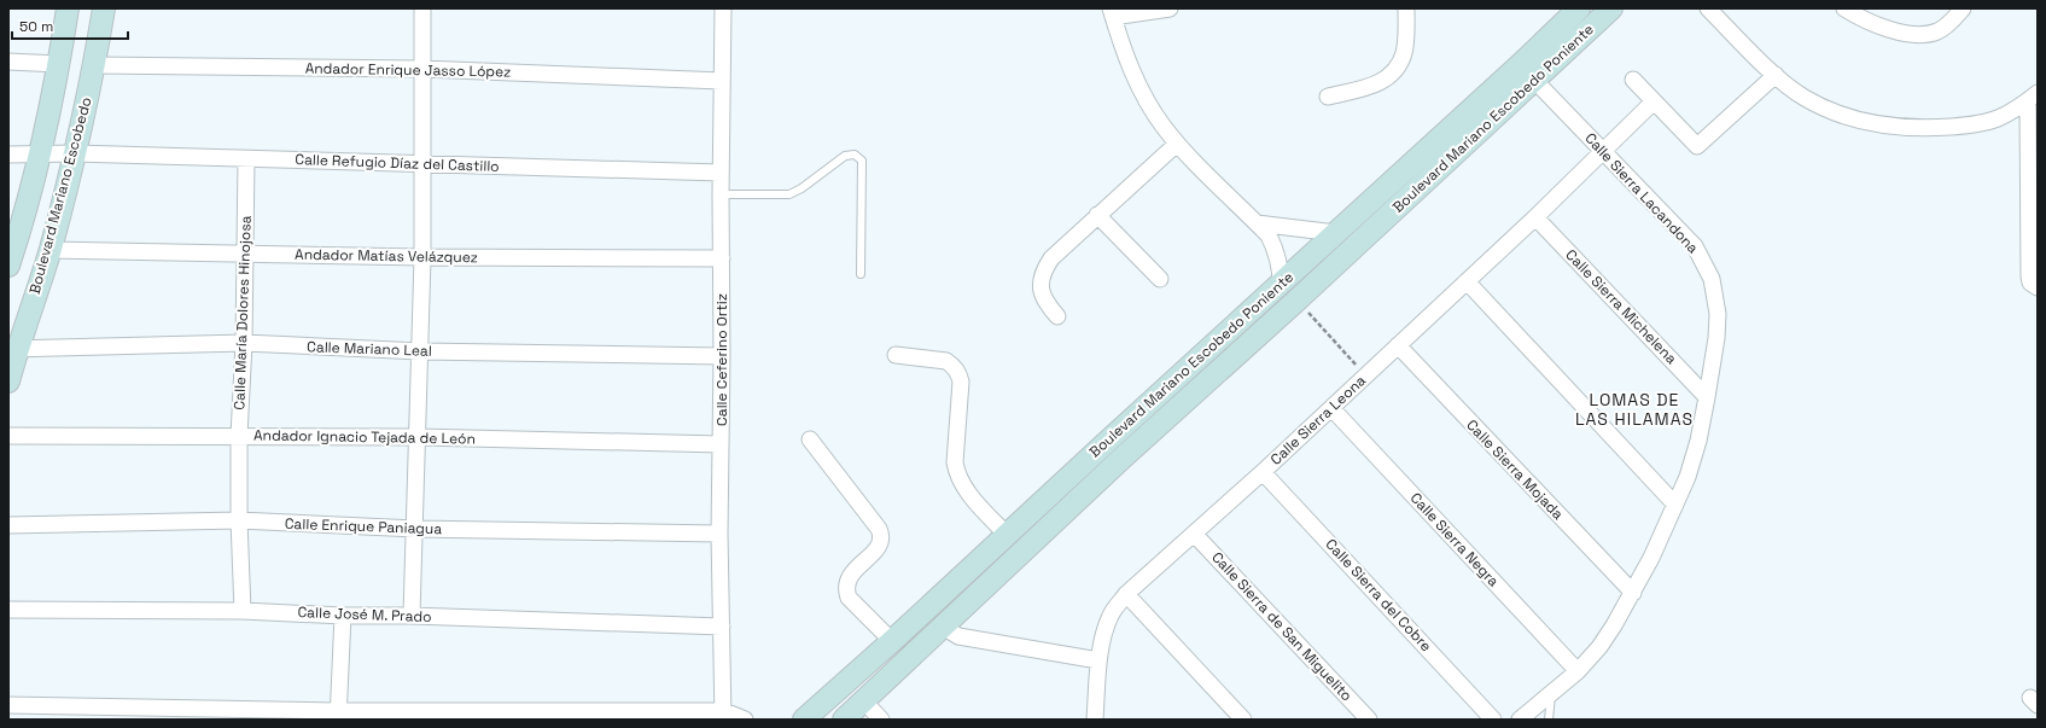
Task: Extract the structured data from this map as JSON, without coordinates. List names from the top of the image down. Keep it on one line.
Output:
{"streets":{"street":["Andador Enrique Jasso López","Boulevard Mariano Escobedo Poniente","Calle Refugio Díaz del Castillo","Calle Sierra Lacandona","Boulevard Mariano Escobedo","Andador Matías Velázquez","Calle Sierra Michelena","Calle María Dolores Hinojosa","Calle Mariano Leal","Calle Ceferino Ortiz","Calle Sierra Leona","Andador Ignacio Tejada de León","Calle Sierra Mojada","Calle Enrique Paniagua","Calle Sierra Negra","Calle Sierra del Cobre","Calle José M. Prado","Calle Sierra de San Miguelito"]},"crossings":[["Andador Enrique Jasso López","Boulevard Mariano Escobedo"],["Andador Enrique Jasso López","Calle Ceferino Ortiz"],["Boulevard Mariano Escobedo Poniente","Calle Sierra Lacandona"],["Calle Refugio Díaz del Castillo","Boulevard Mariano Escobedo"],["Calle Refugio Díaz del Castillo","Calle María Dolores Hinojosa"],["Calle Refugio Díaz del Castillo","Calle Ceferino Ortiz"],["Calle Sierra Lacandona","Calle Sierra Michelena"],["Calle Sierra Lacandona","Calle Sierra Leona"],["Calle Sierra Lacandona","Calle Sierra Mojada"],["Calle Sierra Lacandona","Calle Sierra Negra"],["Boulevard Mariano Escobedo","Andador Matías Velázquez"],["Boulevard Mariano Escobedo","Calle Mariano Leal"],["Andador Matías Velázquez","Calle María Dolores Hinojosa"],["Andador Matías Velázquez","Calle Ceferino Ortiz"],["Calle Sierra Michelena","Calle Sierra Leona"],["Calle María Dolores Hinojosa","Calle Mariano Leal"],["Calle María Dolores Hinojosa","Andador Ignacio Tejada de León"],["Calle María Dolores Hinojosa","Calle Enrique Paniagua"],["Calle María Dolores Hinojosa","Calle José M. Prado"],["Calle Mariano Leal","Calle Ceferino Ortiz"],["Calle Ceferino Ortiz","Andador Ignacio Tejada de León"],["Calle Ceferino Ortiz","Calle Enrique Paniagua"],["Calle Ceferino Ortiz","Calle José M. Prado"],["Calle Sierra Leona","Calle Sierra Mojada"],["Calle Sierra Leona","Calle Sierra Negra"],["Calle Sierra Leona","Calle Sierra del Cobre"],["Calle Sierra Leona","Calle Sierra de San Miguelito"]],"districts":["LOMAS DE LAS HILAMAS"],"scale_bar":"50 m"}
